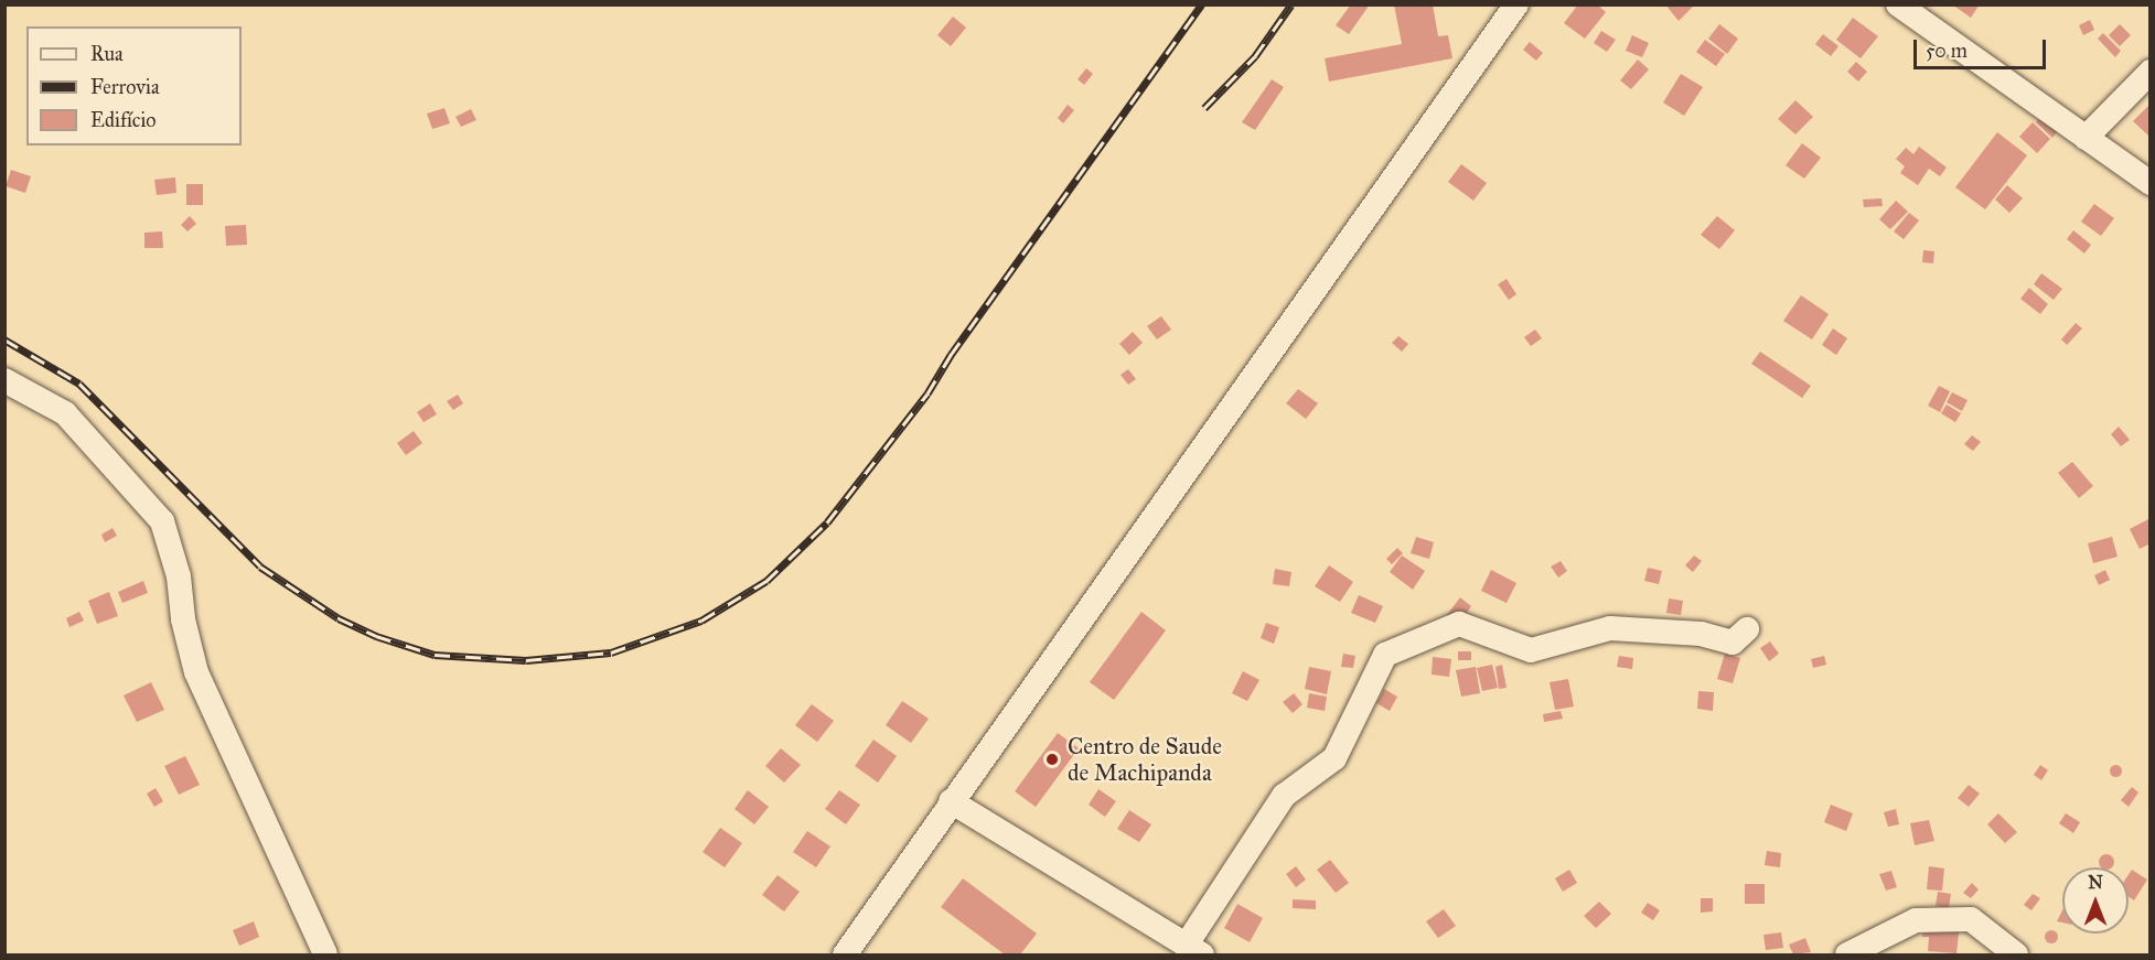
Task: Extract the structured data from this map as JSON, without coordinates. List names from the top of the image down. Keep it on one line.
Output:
{"places":["Centro de Saude de Machipanda"],"legend":["Rua","Ferrovia","Edifício"],"scale_bar":"50 m","north":"top"}
